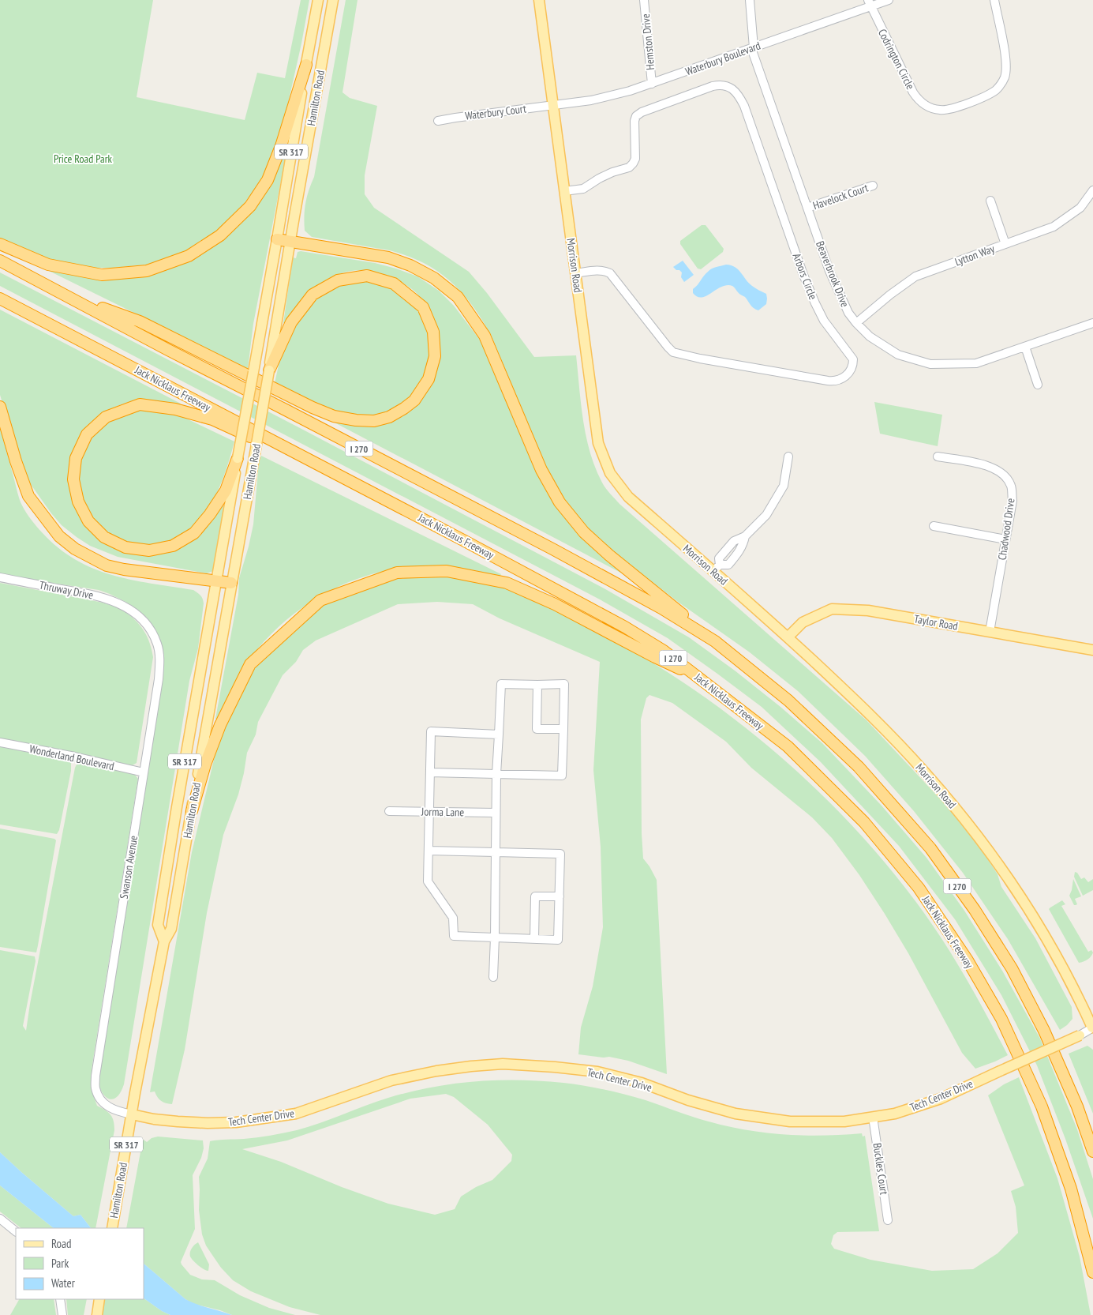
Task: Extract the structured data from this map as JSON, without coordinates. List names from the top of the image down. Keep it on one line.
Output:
{"streets":{"highway":["Jack Nicklaus Freeway","I 270"],"main road":["Hamilton Road","SR 317","Morrison Road","Taylor Road","Tech Center Drive"],"street":["Hemston Drive","Waterbury Boulevard","Codrington Circle","Waterbury Court","Havelock Court","Lytton Way","Beaverbrook Drive","Arbors Circle","Chadwood Drive","Thruway Drive","Wonderland Boulevard","Jorma Lane","Swanson Avenue","Buckles Court"]},"crossings":[["Hemston Drive","Waterbury Boulevard"],["Waterbury Boulevard","Codrington Circle"],["Waterbury Boulevard","Waterbury Court"],["Waterbury Boulevard","Morrison Road"],["Waterbury Boulevard","Beaverbrook Drive"],["Hamilton Road","Swanson Avenue"],["Hamilton Road","Tech Center Drive"],["Waterbury Court","Morrison Road"],["Havelock Court","Beaverbrook Drive"],["Lytton Way","Beaverbrook Drive"],["Morrison Road","Arbors Circle"],["Morrison Road","Taylor Road"],["Morrison Road","Tech Center Drive"],["Chadwood Drive","Taylor Road"],["Thruway Drive","Swanson Avenue"],["Wonderland Boulevard","Swanson Avenue"],["Swanson Avenue","Tech Center Drive"],["Tech Center Drive","Buckles Court"]],"parks":["Price Road Park"],"legend":["Road","Park","Water"]}
